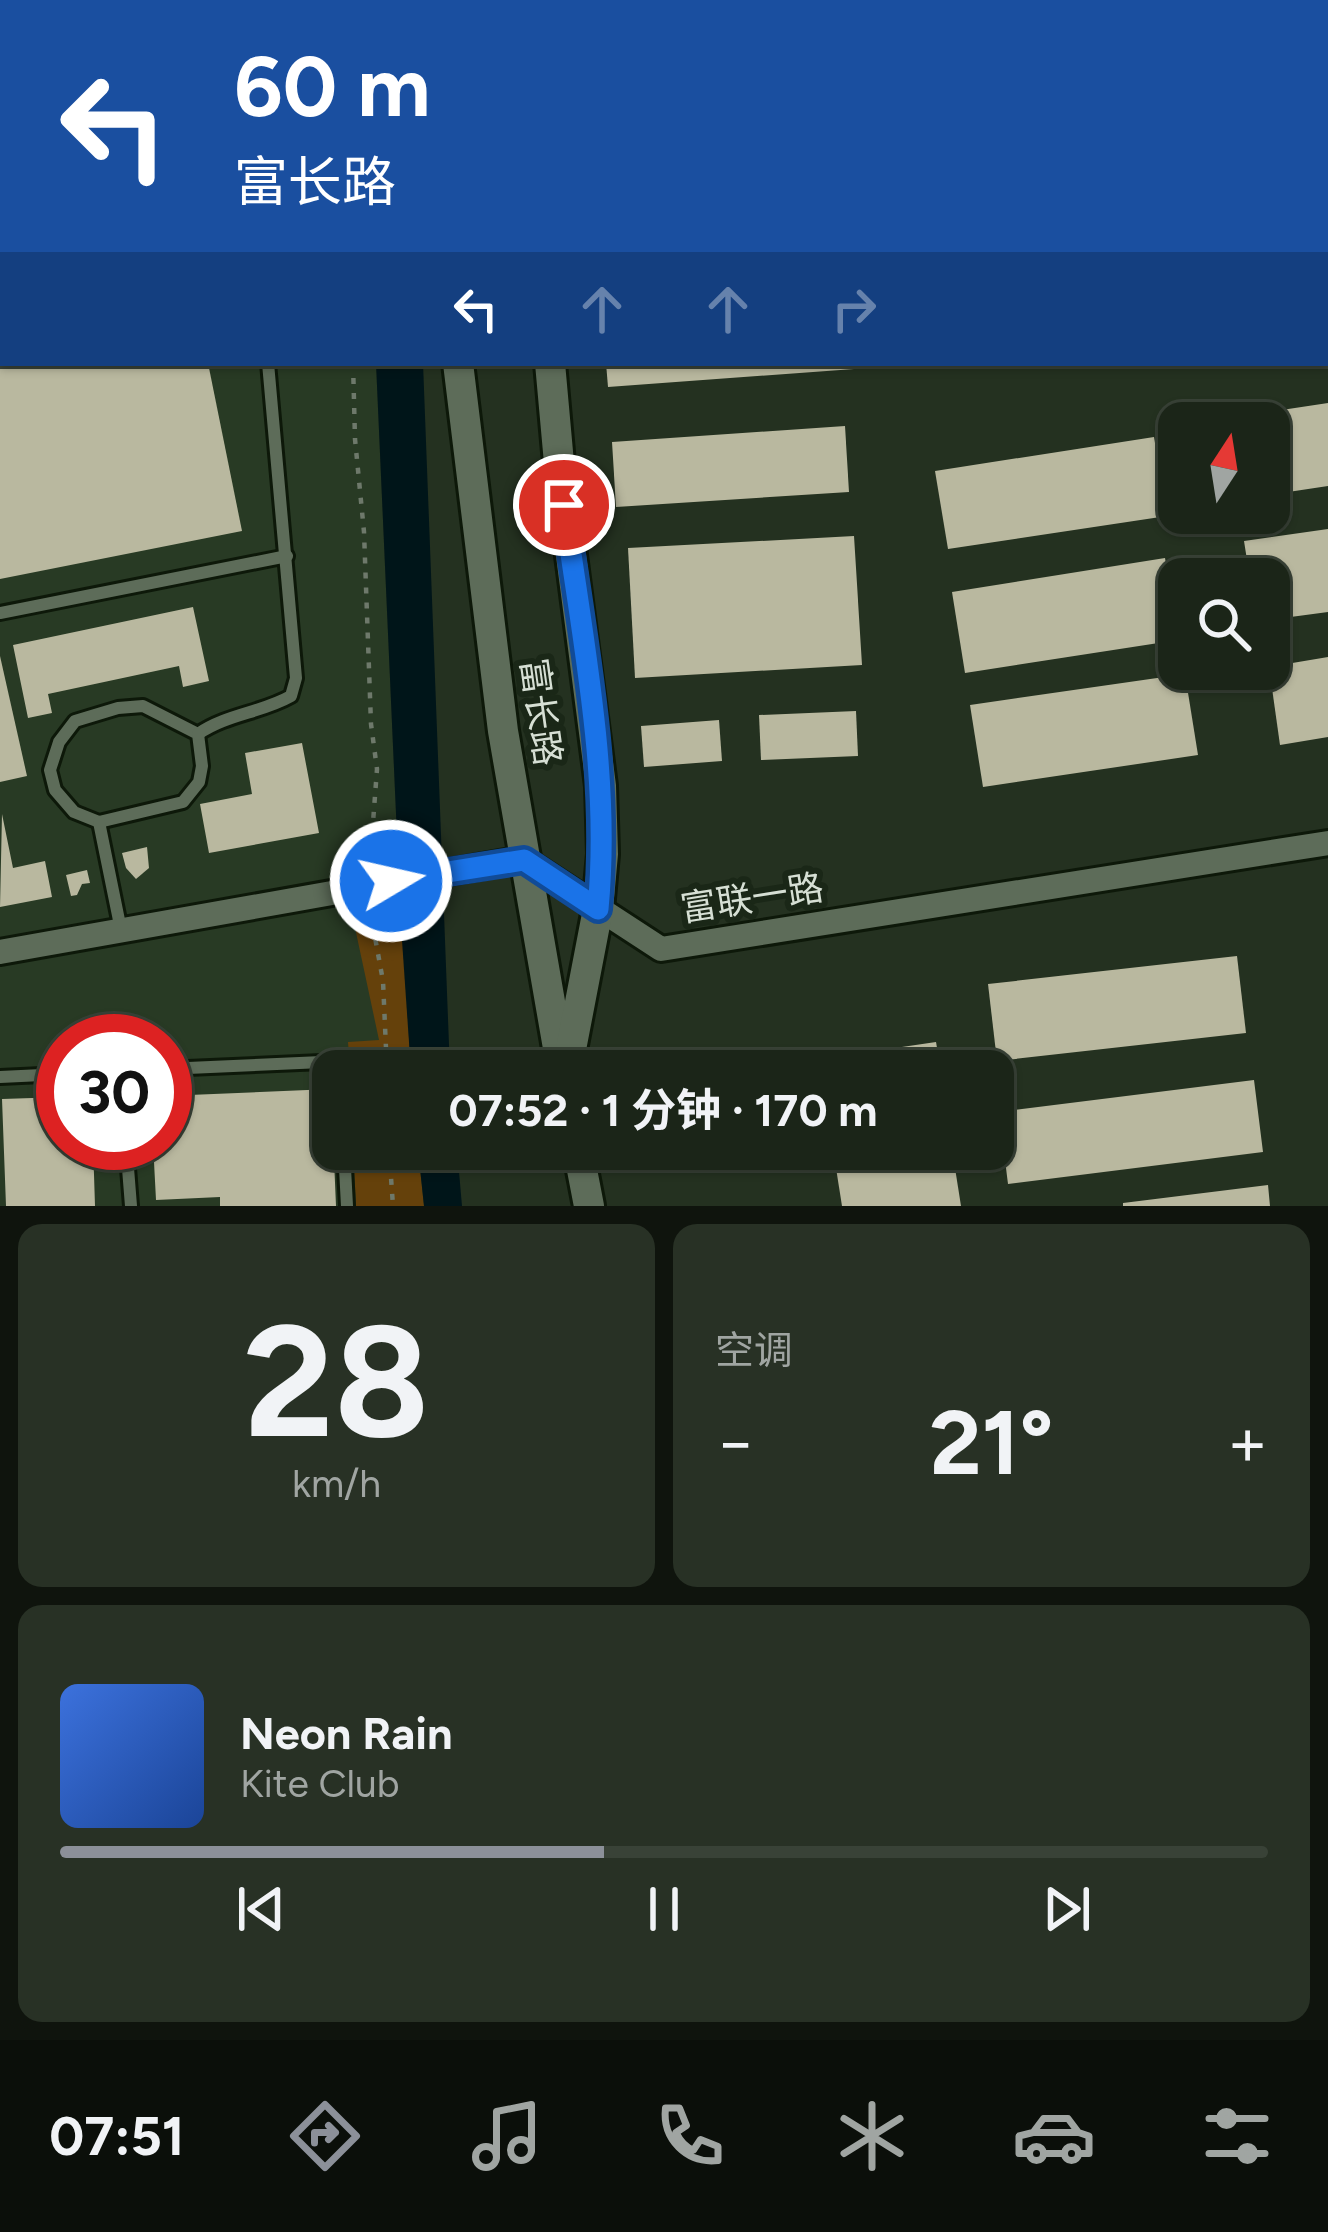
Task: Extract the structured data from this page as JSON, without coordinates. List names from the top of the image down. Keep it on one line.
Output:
{"streets":{"main road":["富长路"],"street":["富联一路"]},"crossings":[["富长路","富联一路"]],"north":"top","page":{"turn":["60 m","富长路"],"limit":"30","trip":"07:52 · 1 分钟 · 170 m","tile":[["28","km/h"],"空调"],"heat":["−","21°","+"],"song":["Neon Rain","Kite Club"],"tabs":"07:51"}}
